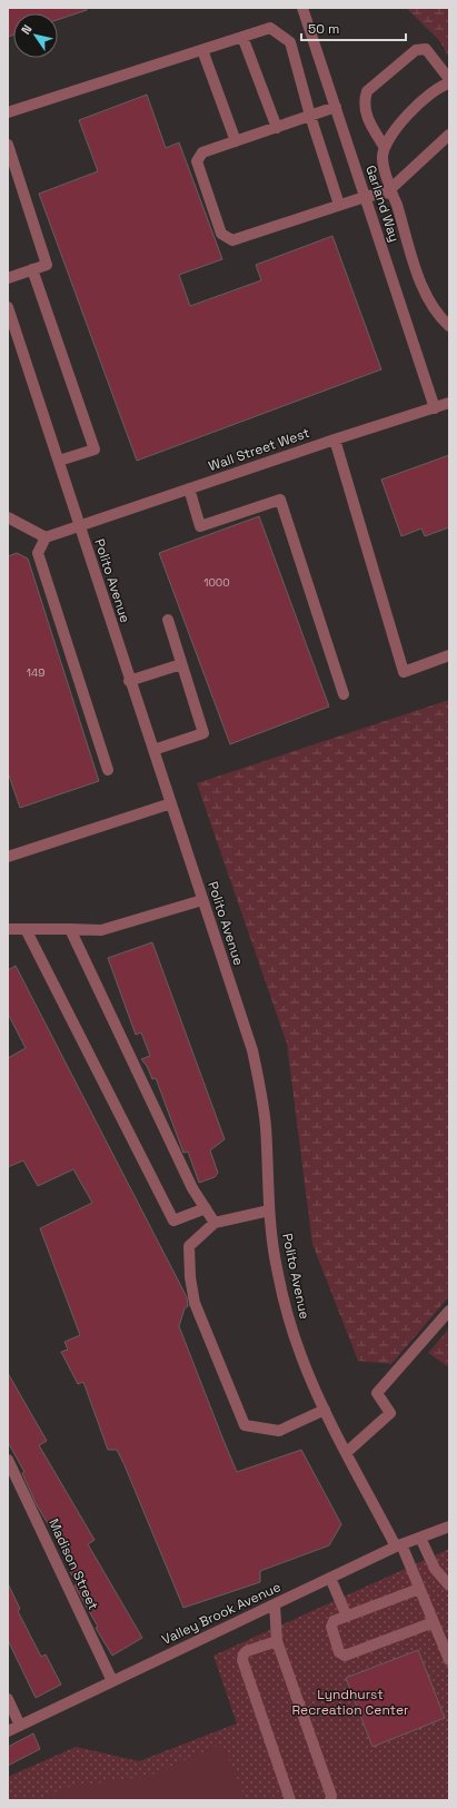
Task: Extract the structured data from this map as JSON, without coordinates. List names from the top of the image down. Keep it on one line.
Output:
{"streets":{"street":["Garland Way","Wall Street West","Polito Avenue","Madison Street","Valley Brook Avenue"]},"crossings":[["Garland Way","Wall Street West"],["Wall Street West","Polito Avenue"],["Polito Avenue","Valley Brook Avenue"],["Madison Street","Valley Brook Avenue"]],"parks":["Lyndhurst Recreation Center"],"house_numbers":["1000","149"],"scale_bar":"50 m","north":"top left"}
